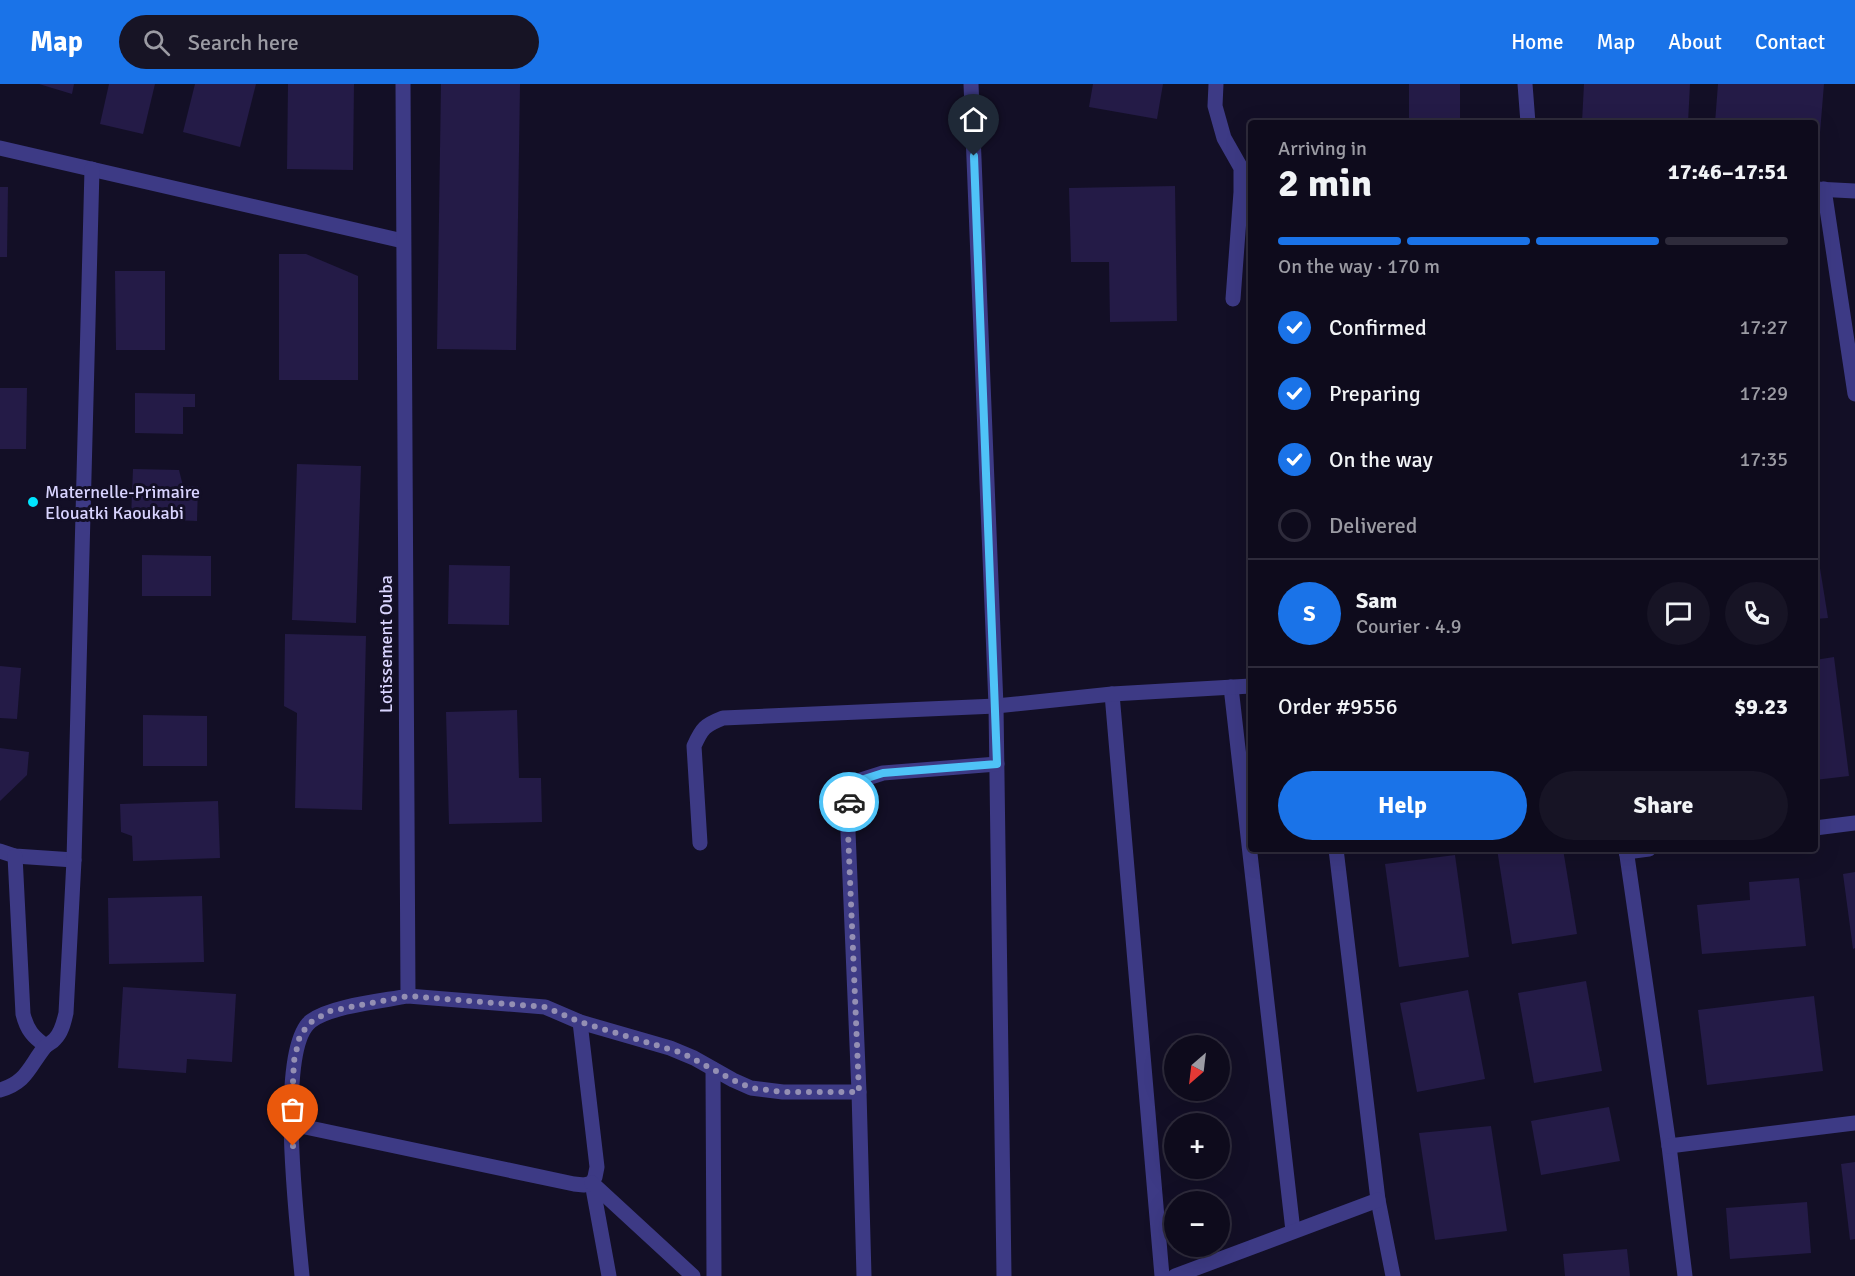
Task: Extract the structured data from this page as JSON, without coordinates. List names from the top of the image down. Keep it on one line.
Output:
{"streets":{"street":["Lotissement Ouba"]},"places":["Maternelle-Primaire Elouatki Kaoukabi"],"north":"bottom left","page":{"header":"Map","search":"Search here","nav":["Home","Map","About","Contact"],"heading":["2 min","Arriving in","17:46–17:51"],"panel":["Sam","Courier · 4.9","Order #9556","$9.23"],"bar":"On the way · 170 m","list":[["Confirmed","17:27"],["Preparing","17:29"],["On the way","17:35"],"Delivered"],"round":"S","buttons":["Help","Share"],"map_buttons":["+","−"]}}
